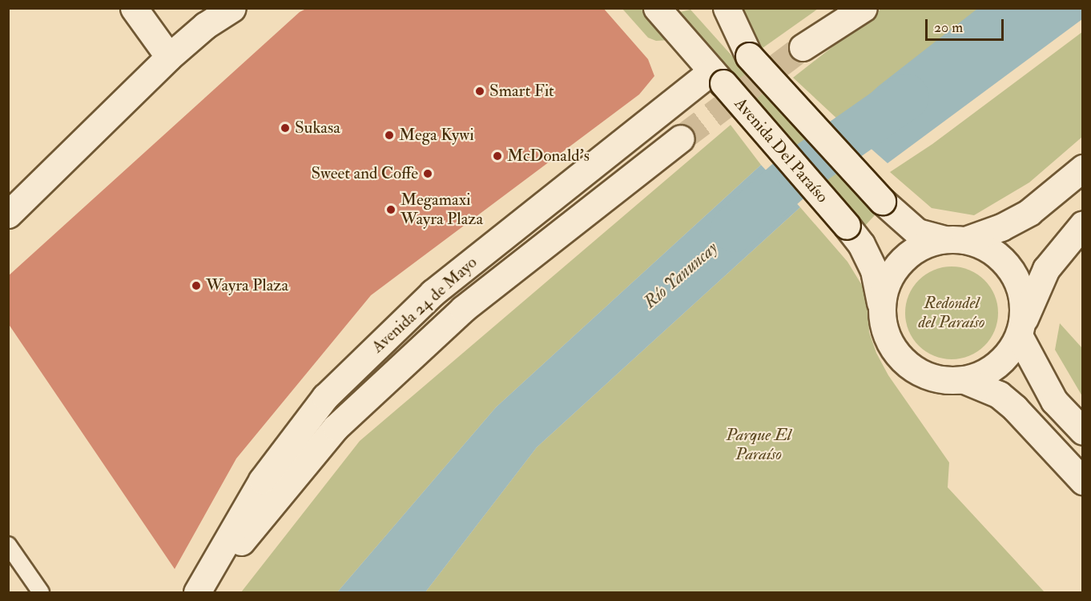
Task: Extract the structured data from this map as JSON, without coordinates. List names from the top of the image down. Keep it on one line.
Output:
{"streets":{"main road":["Avenida Del Paraíso","Avenida 24 de Mayo"]},"crossings":[["Avenida Del Paraíso","Avenida 24 de Mayo"]],"water":["Río Yanuncay"],"parks":["Redondel del Paraíso","Parque El Paraíso"],"places":["Smart Fit","Sukasa","Mega Kywi","McDonald's","Sweet and Coffe","Megamaxi Wayra Plaza","Wayra Plaza"],"scale_bar":"20 m"}
